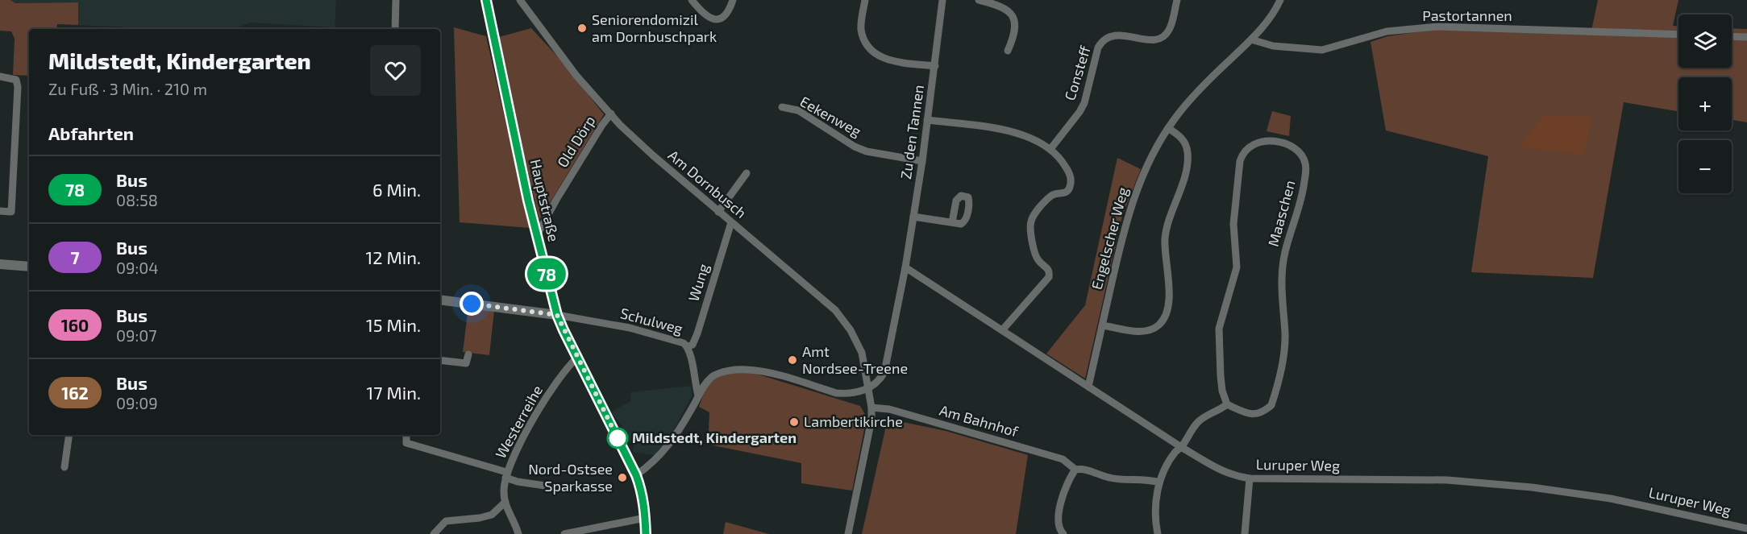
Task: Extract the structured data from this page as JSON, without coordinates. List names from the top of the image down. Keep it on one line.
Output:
{"streets":{"street":["Pastortannen","Consteff","Eekenweg","Zu den Tannen","Old Dörp","Am Dornbusch","Hauptstraße","Maaschen","Engelscher Weg","Wung","Schulweg","Am Bahnhof","Westerreihe","Luruper Weg"]},"crossings":[["Pastortannen","Engelscher Weg"],["Eekenweg","Zu den Tannen"],["Zu den Tannen","Luruper Weg"],["Old Dörp","Am Dornbusch"],["Old Dörp","Hauptstraße"],["Am Dornbusch","Wung"],["Am Dornbusch","Am Bahnhof"],["Hauptstraße","Schulweg"],["Hauptstraße","Westerreihe"],["Engelscher Weg","Luruper Weg"],["Wung","Schulweg"]],"places":["Seniorendomizil am Dornbuschpark","Amt Nordsee-Treene","Lambertikirche","Mildstedt, Kindergarten","Nord-Ostsee Sparkasse"],"lines":["bus line 78"],"page":{"on_map":"78","map_buttons":["+","−"],"heading":[["Mildstedt, Kindergarten","Zu Fuß · 3 Min. · 210 m"],"Abfahrten"],"list":[{"mark":"78","name":"Bus","note":"08:58","value":"6 Min."},{"mark":"7","name":"Bus","note":"09:04","value":"12 Min."},{"mark":"160","name":"Bus","note":"09:07","value":"15 Min."},{"mark":"162","name":"Bus","note":"09:09","value":"17 Min."}]}}
